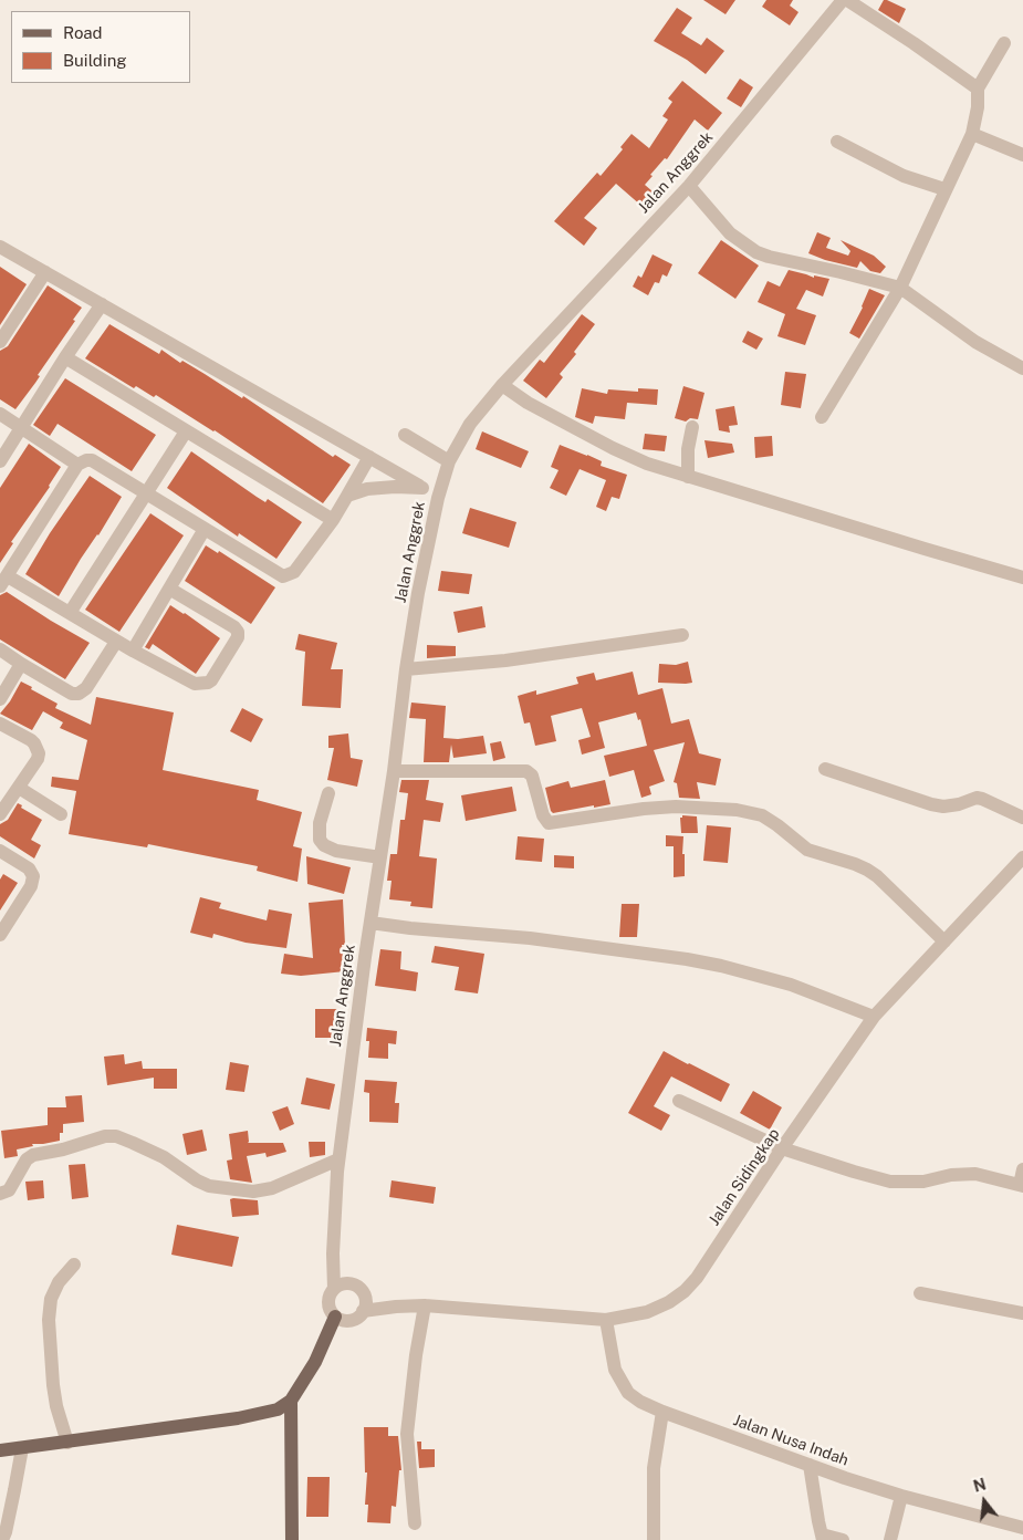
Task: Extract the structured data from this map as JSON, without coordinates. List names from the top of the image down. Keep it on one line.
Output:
{"streets":{"street":["Jalan Anggrek","Jalan Sidingkap","Jalan Nusa Indah"]},"crossings":[["Jalan Anggrek","Jalan Sidingkap"],["Jalan Sidingkap","Jalan Nusa Indah"]],"legend":["Road","Building"],"north":"top"}
